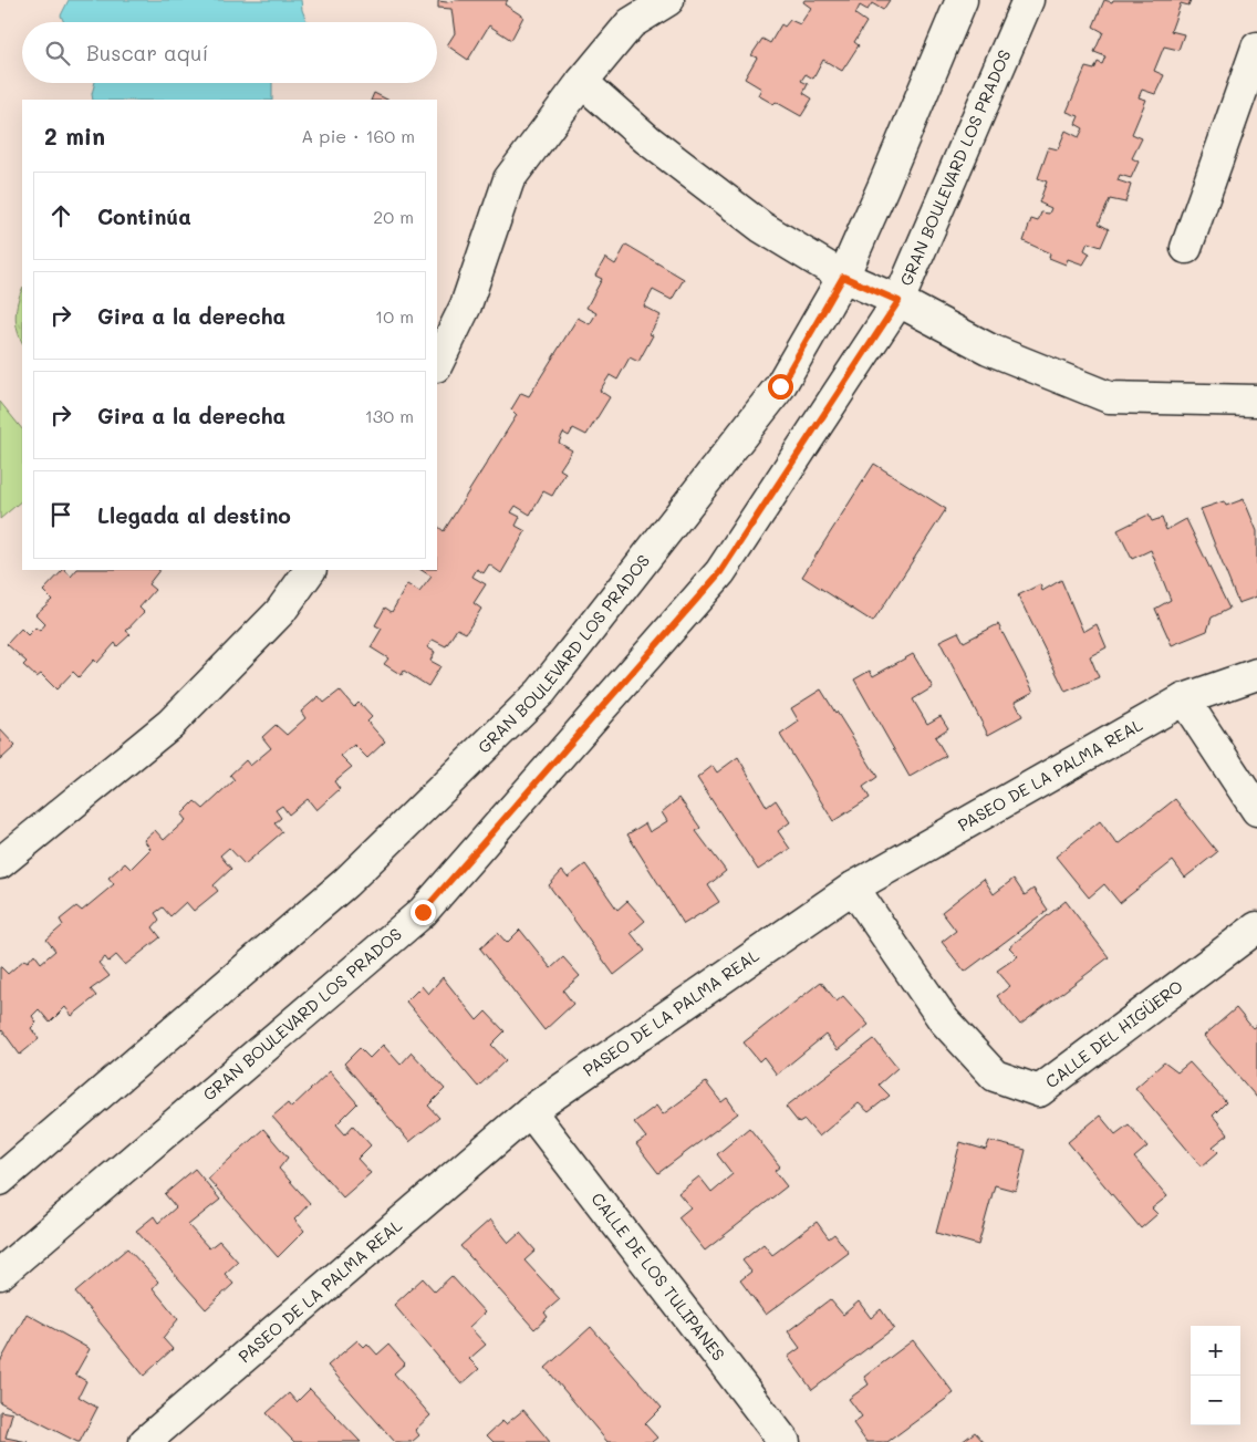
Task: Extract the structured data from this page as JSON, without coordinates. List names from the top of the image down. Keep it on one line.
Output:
{"streets":{"street":["GRAN BOULEVARD LOS PRADOS","PASEO DE LA PALMA REAL","CALLE DEL HIGÜERO","CALLE DE LOS TULIPANES"]},"crossings":[["PASEO DE LA PALMA REAL","CALLE DEL HIGÜERO"],["PASEO DE LA PALMA REAL","CALLE DE LOS TULIPANES"]],"page":{"search":"Buscar aquí","heading":["2 min","A pie · 160 m"],"list":[["Continúa","20 m"],["Gira a la derecha","10 m"],["Gira a la derecha","130 m"],"Llegada al destino"],"map_buttons":["+","−"]}}
